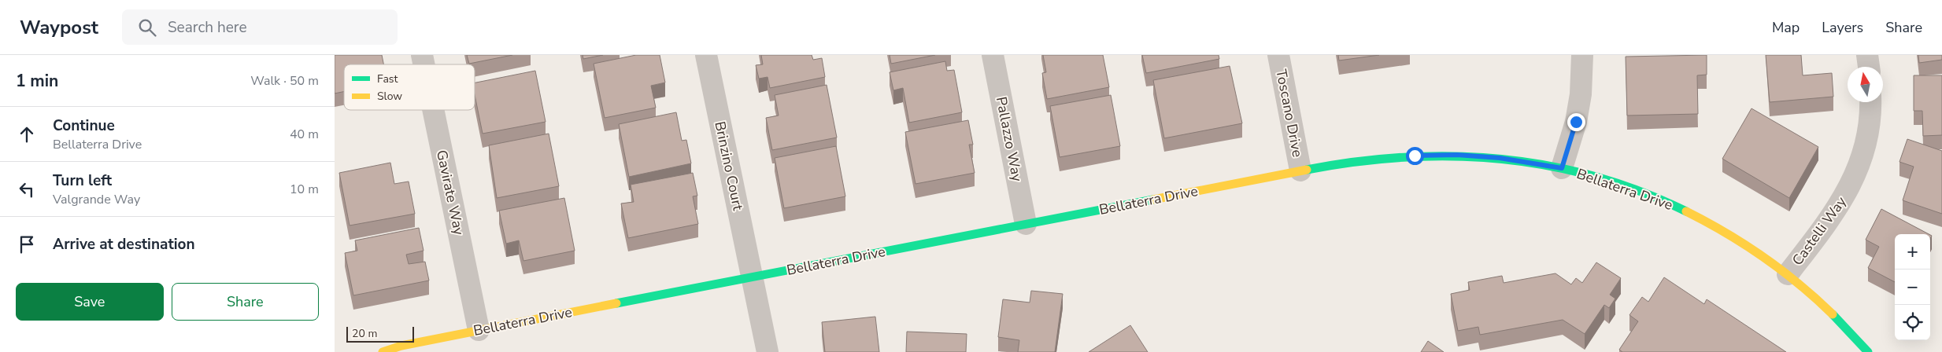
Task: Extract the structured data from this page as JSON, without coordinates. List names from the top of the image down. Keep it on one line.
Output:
{"streets":{"street":["Toscano Drive","Pallazzo Way","Brinzino Court","Bellaterra Drive","Gavirate Way","Castelli Way"]},"crossings":[["Toscano Drive","Bellaterra Drive"],["Pallazzo Way","Bellaterra Drive"],["Brinzino Court","Bellaterra Drive"],["Bellaterra Drive","Gavirate Way"],["Bellaterra Drive","Castelli Way"]],"legend":["Fast","Slow"],"scale_bar":"20 m","north":"top","page":{"header":"Waypost","search":"Search here","nav":["Map","Layers","Share"],"heading":["1 min","Walk · 50 m"],"list":[["Continue","Bellaterra Drive","40 m"],["Turn left","Valgrande Way","10 m"],"Arrive at destination"],"map_buttons":["+","−"],"buttons":["Save","Share"],"scale":"20 m"}}
